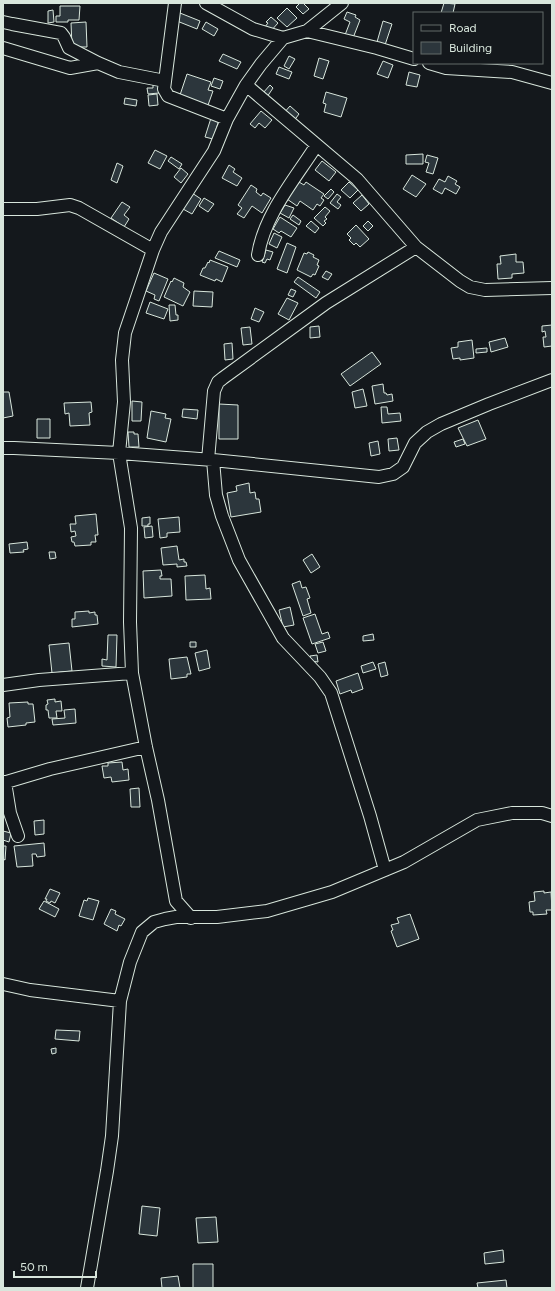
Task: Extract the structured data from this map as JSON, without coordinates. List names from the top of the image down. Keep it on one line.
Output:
{"legend":["Road","Building"],"scale_bar":"50 m"}
